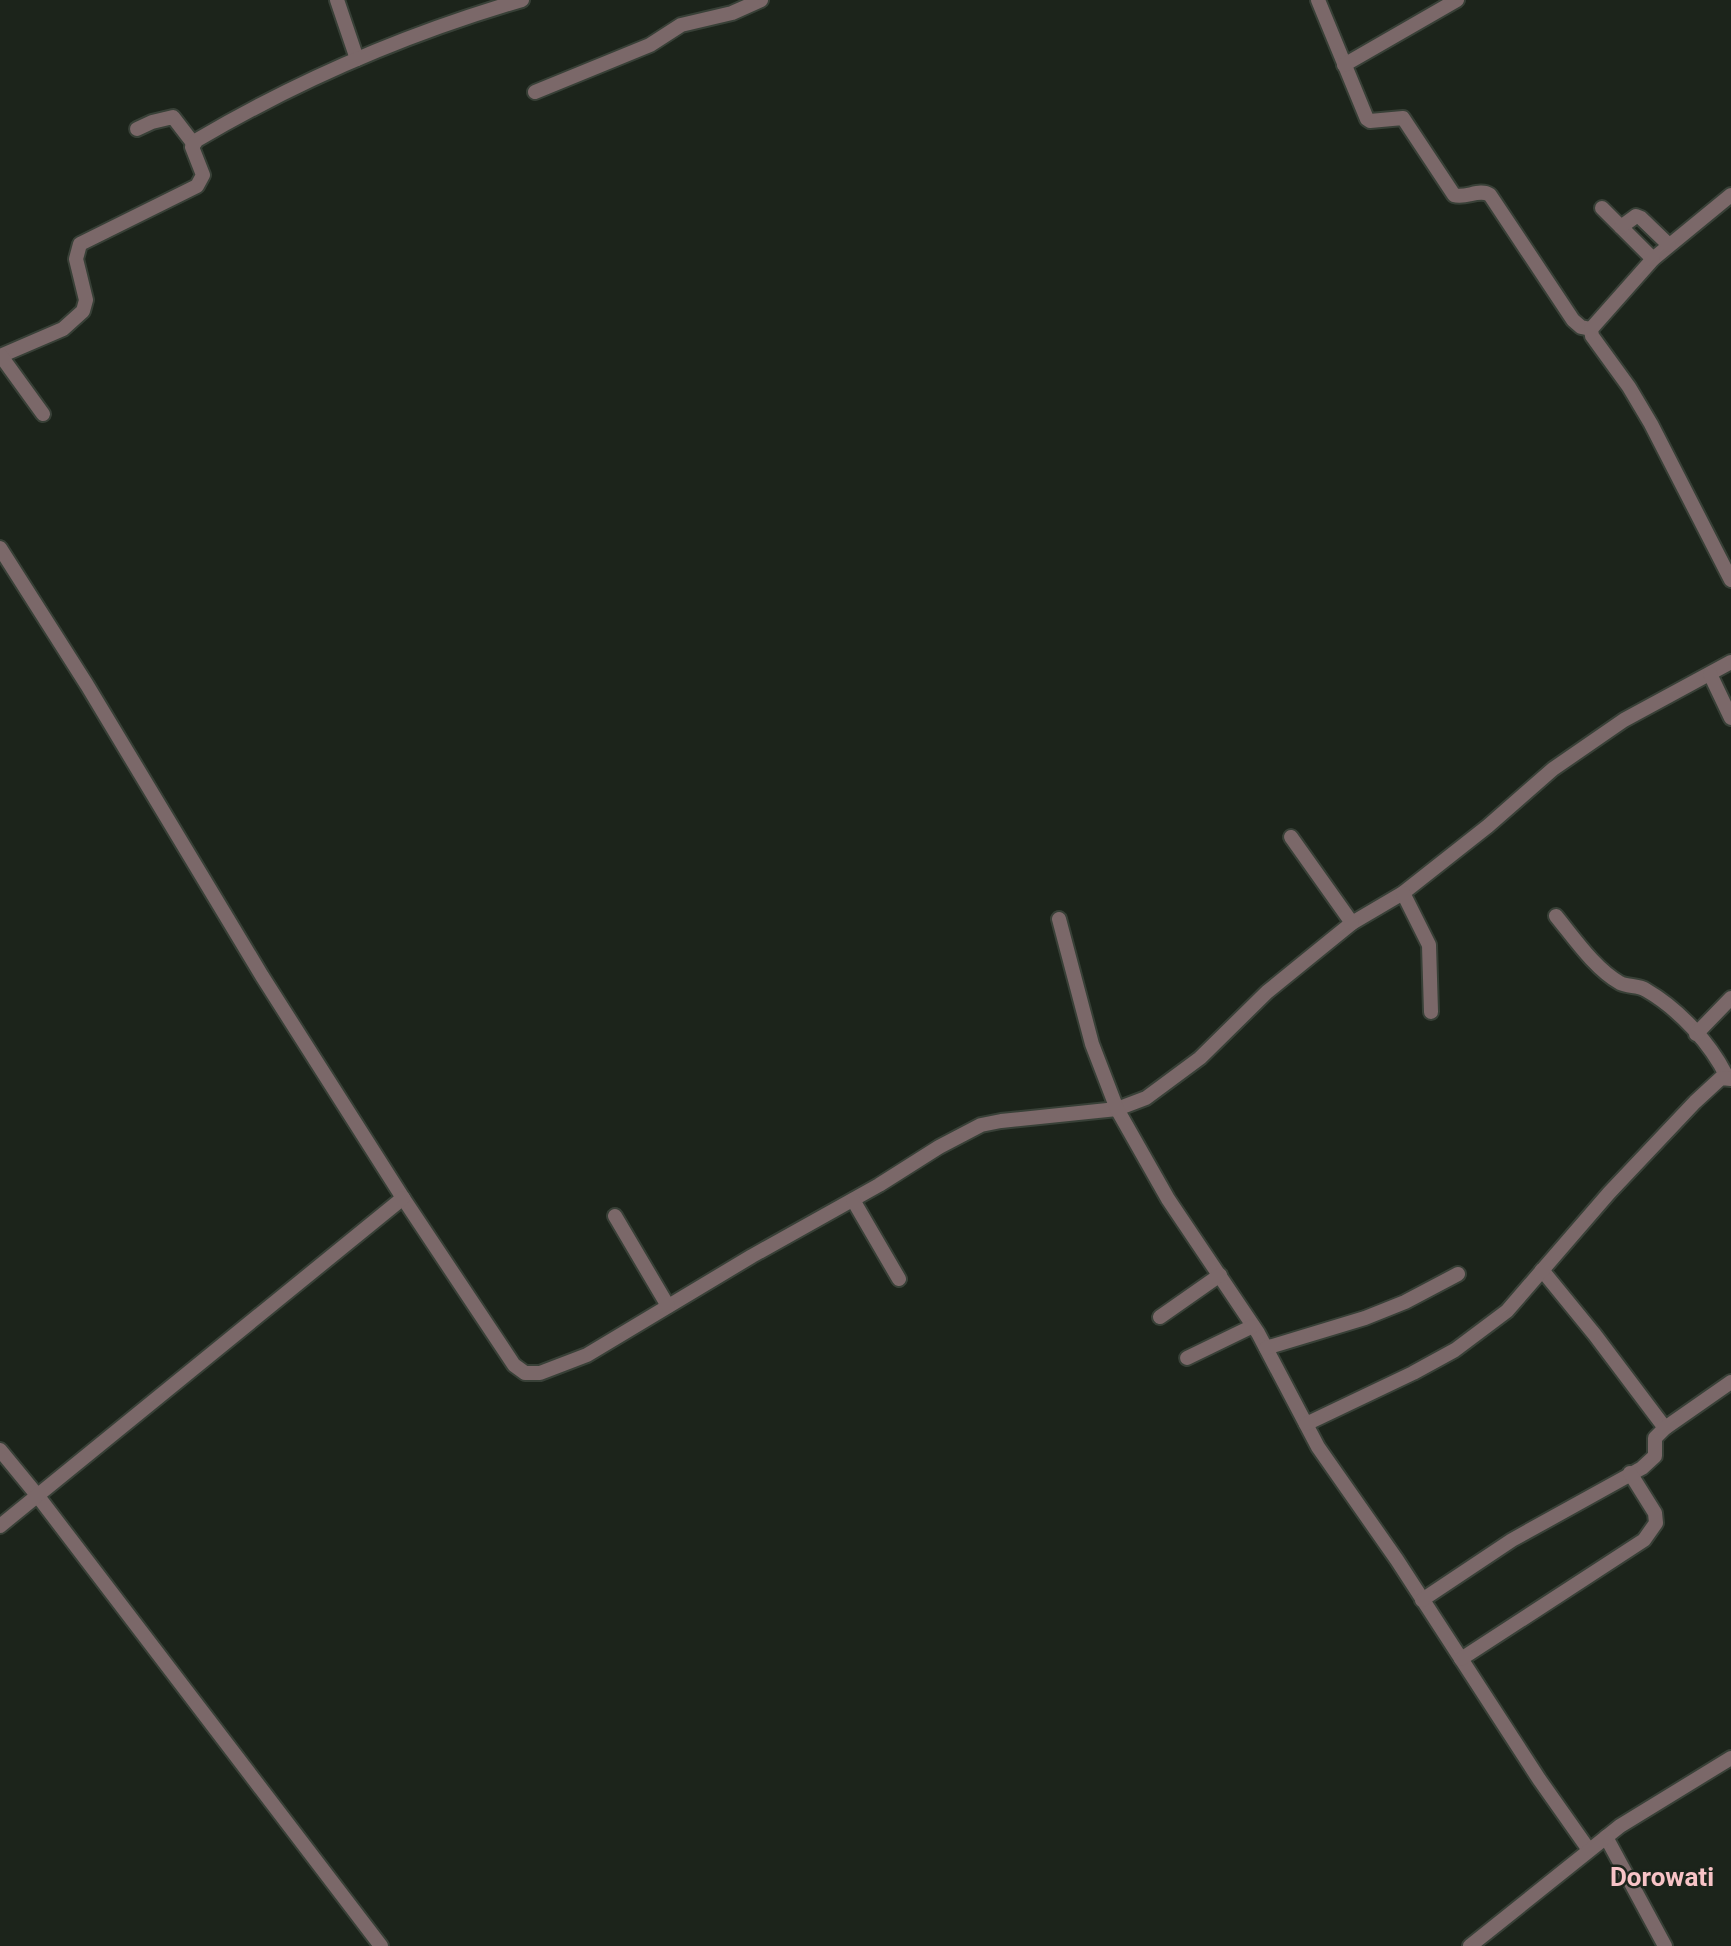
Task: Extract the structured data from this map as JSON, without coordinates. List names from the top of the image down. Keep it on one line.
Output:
{"districts":["Dorowati"]}
